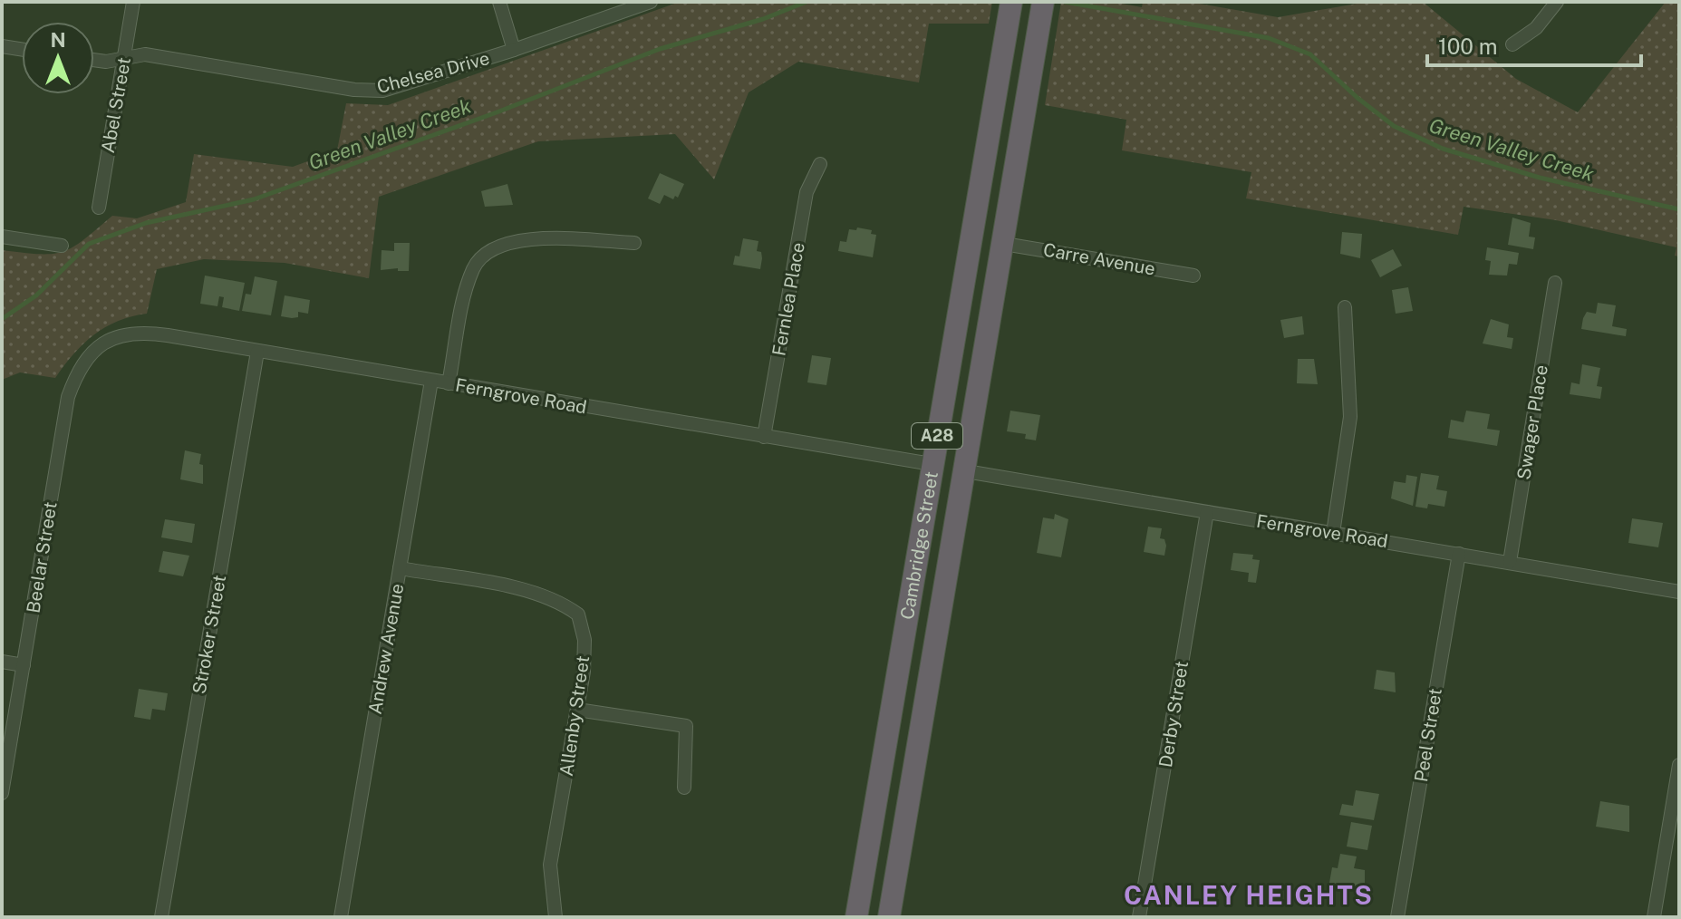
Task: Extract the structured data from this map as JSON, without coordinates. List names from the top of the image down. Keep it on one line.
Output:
{"streets":{"highway":["A28","Cambridge Street"],"street":["Chelsea Drive","Abel Street","Carre Avenue","Fernlea Place","Ferngrove Road","Swager Place","Beelar Street","Stroker Street","Andrew Avenue","Derby Street","Allenby Street","Peel Street"]},"crossings":[["Chelsea Drive","Abel Street"],["Carre Avenue","Cambridge Street"],["Fernlea Place","Ferngrove Road"],["Ferngrove Road","Swager Place"],["Ferngrove Road","Cambridge Street"],["Ferngrove Road","Beelar Street"],["Ferngrove Road","Stroker Street"],["Ferngrove Road","Andrew Avenue"],["Ferngrove Road","Derby Street"],["Ferngrove Road","Peel Street"],["Andrew Avenue","Allenby Street"]],"districts":["CANLEY HEIGHTS"],"water":["Green Valley Creek"],"scale_bar":"100 m","north":"top"}
